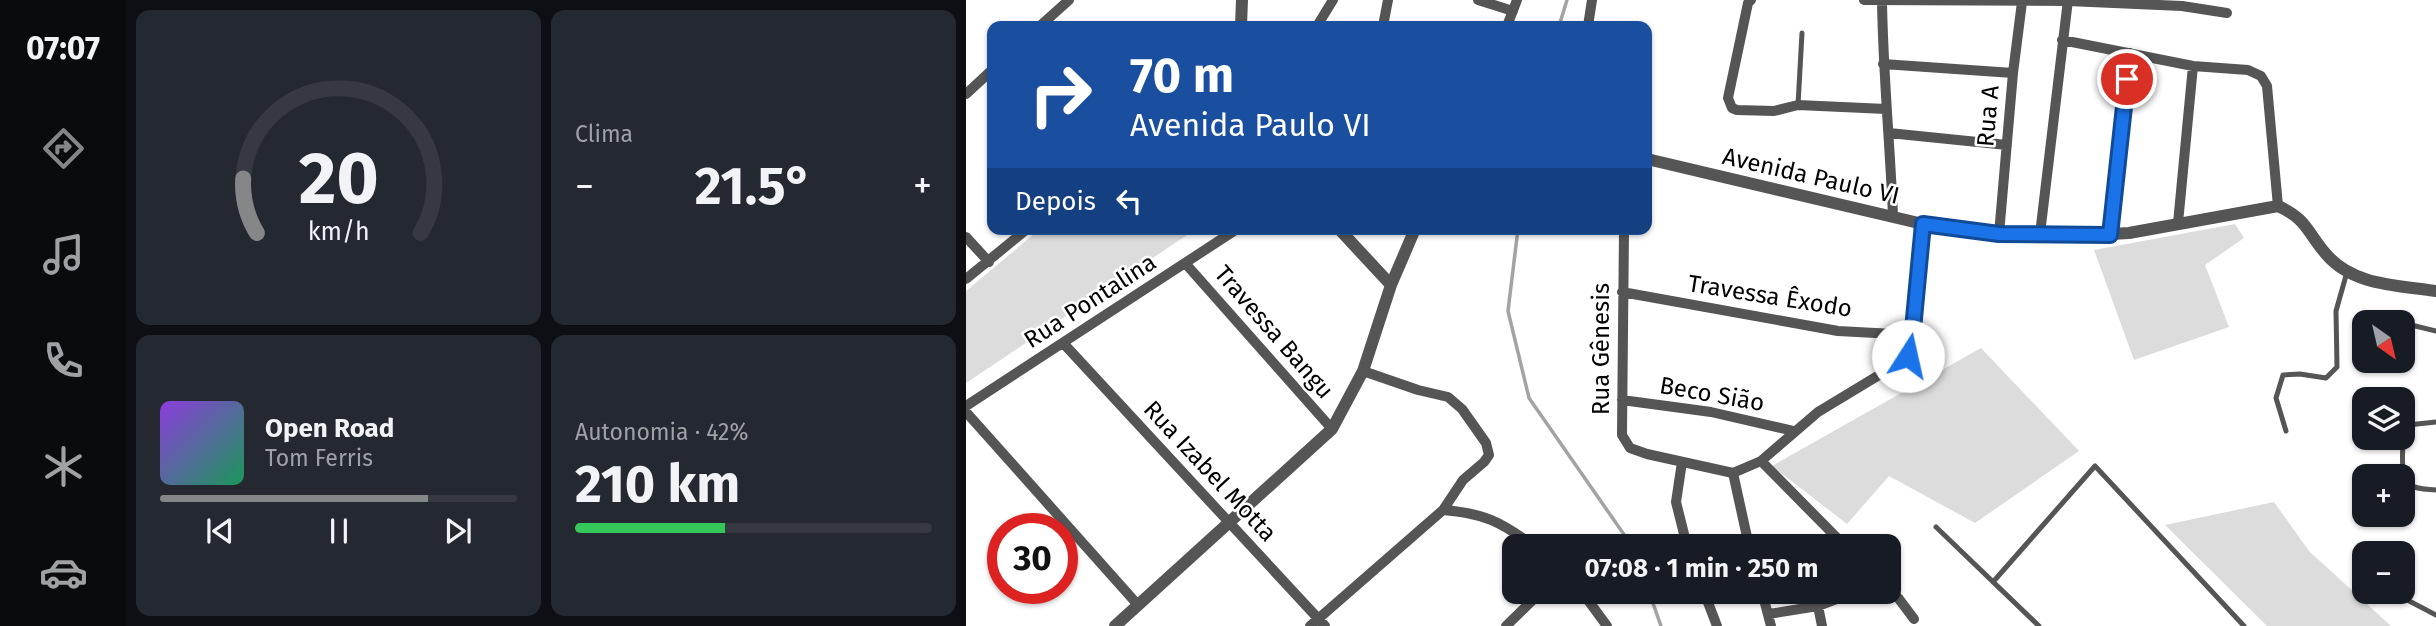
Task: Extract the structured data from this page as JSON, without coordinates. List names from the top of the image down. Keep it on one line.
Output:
{"streets":{"street":["Rua A","Avenida Paulo VI","Travessa Êxodo","Rua Pontalina","Travessa Bangu","Rua Gênesis","Beco Sião","Rua Izabel Motta"]},"crossings":[["Rua A","Avenida Paulo VI"],["Travessa Êxodo","Rua Gênesis"],["Rua Pontalina","Travessa Bangu"],["Rua Pontalina","Rua Izabel Motta"],["Rua Gênesis","Beco Sião"]],"north":"bottom right","page":{"tabs":"07:07","tile":["Clima",["Autonomia · 42%","210 km"]],"turn":["70 m","Avenida Paulo VI"],"heat":["−","21.5°","+"],"then":"Depois","map_buttons":["+","−"],"song":["Open Road","Tom Ferris"],"limit":"30","trip":"07:08 · 1 min · 250 m","gauge":["20","km/h"]}}
